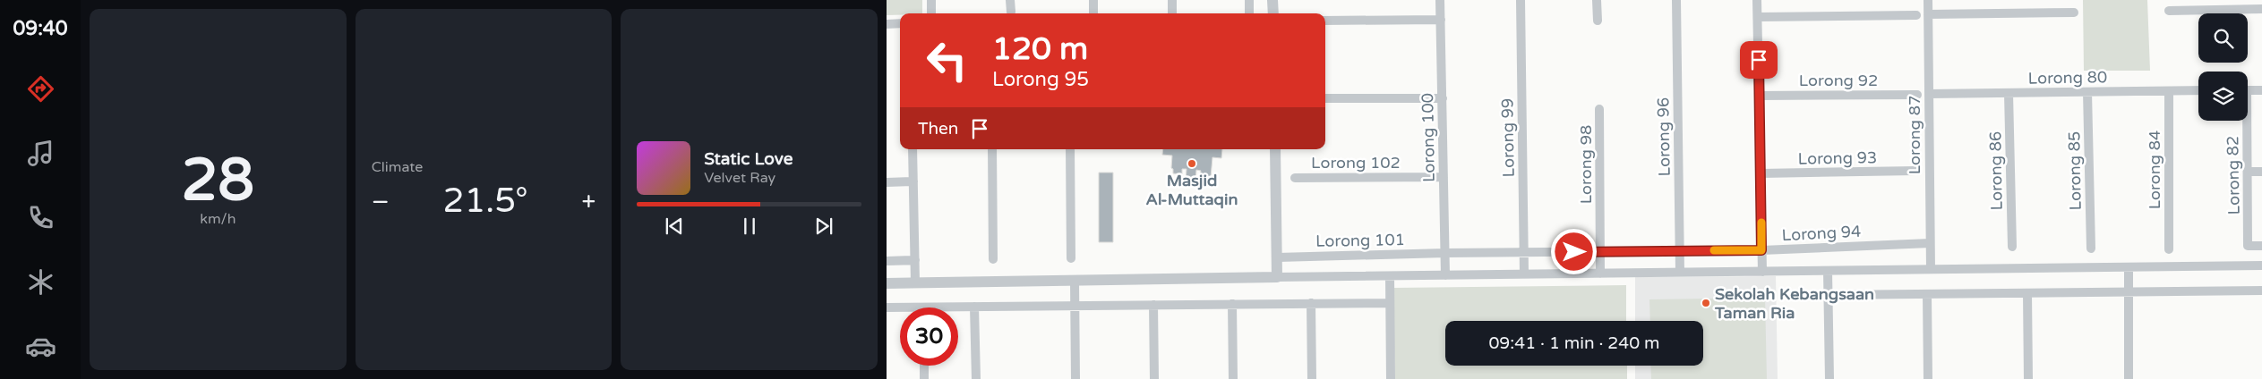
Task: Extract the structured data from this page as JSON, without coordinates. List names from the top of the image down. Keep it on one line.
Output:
{"streets":{"street":["Lorong 80","Lorong 92","Lorong 87","Lorong 96","Lorong 100","Lorong 99","Lorong 93","Lorong 102","Lorong 98","Lorong 84","Lorong 86","Lorong 85","Lorong 82","Lorong 94","Lorong 101"]},"crossings":[["Lorong 80","Lorong 87"],["Lorong 80","Lorong 84"],["Lorong 80","Lorong 86"],["Lorong 80","Lorong 85"],["Lorong 87","Lorong 94"],["Lorong 96","Lorong 94"],["Lorong 100","Lorong 102"],["Lorong 100","Lorong 94"],["Lorong 100","Lorong 101"],["Lorong 99","Lorong 94"],["Lorong 98","Lorong 94"],["Lorong 94","Lorong 101"]],"places":["Masjid Al-Muttaqin","Sekolah Kebangsaan Taman Ria"],"page":{"tabs":"09:40","tile":[["28","km/h"],"Climate"],"turn":["120 m","Lorong 95"],"then":"Then","song":["Static Love","Velvet Ray"],"heat":["−","21.5°","+"],"limit":"30","trip":"09:41 · 1 min · 240 m"}}
